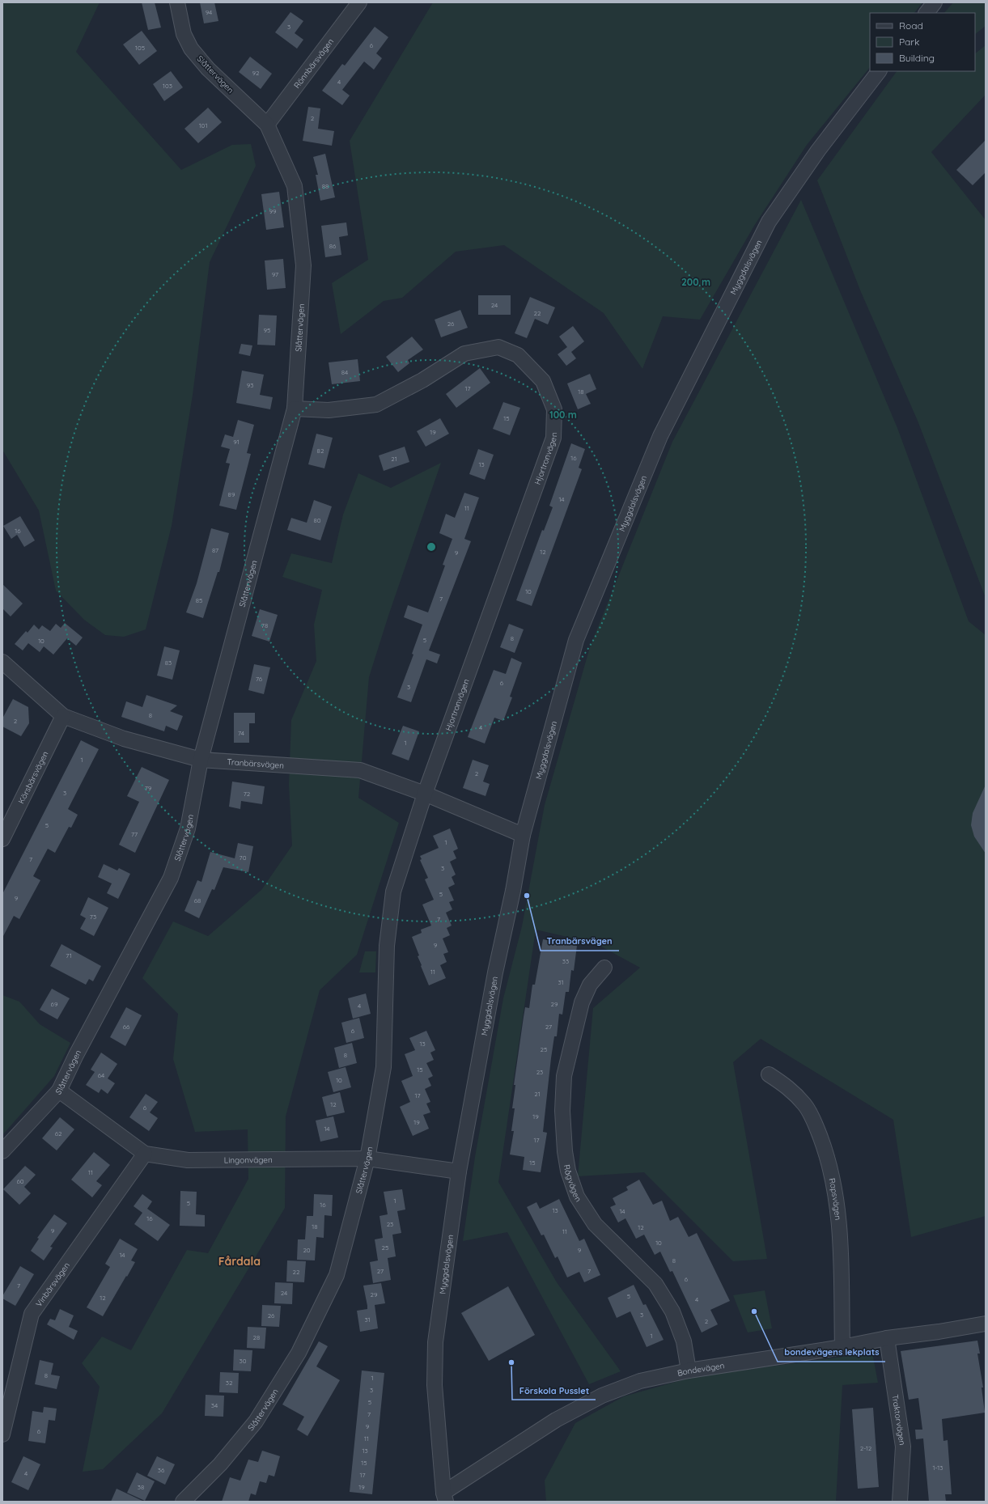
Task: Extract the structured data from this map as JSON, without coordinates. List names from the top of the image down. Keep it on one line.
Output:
{"streets":{"street":["Rönnbärsvägen","Slåttervägen","Myggdalsvägen","Hjortronvägen","Tranbärsvägen","Körsbärsvägen","Lingonvägen","Rågvägen","Rapsvägen","Vinbärsvägen","Bondevägen","Traktorvägen"]},"crossings":[["Rönnbärsvägen","Slåttervägen"],["Slåttervägen","Hjortronvägen"],["Slåttervägen","Tranbärsvägen"],["Slåttervägen","Lingonvägen"],["Myggdalsvägen","Tranbärsvägen"],["Myggdalsvägen","Lingonvägen"],["Myggdalsvägen","Bondevägen"],["Hjortronvägen","Tranbärsvägen"],["Tranbärsvägen","Körsbärsvägen"],["Lingonvägen","Vinbärsvägen"],["Rågvägen","Bondevägen"],["Rapsvägen","Bondevägen"],["Bondevägen","Traktorvägen"]],"districts":["Fårdala"],"places":["Tranbärsvägen","bondevägens lekplats","Förskola Pusslet"],"house_numbers":["94","3","6","105","92","4","103","2","101","88","99","86","97","24","22","26","95","84","93","17","18","15","19","91","82","16","21","13","89","14","11","80","16","87","12","9","10","7","85","78","8","5","10","83","76","6","3","8","2","4","74","1","1","2","79","3","72","5","77","1","70","7","3","5","9","68","73","7","9","71","33","11","31","69","29","4","66","27","6","13","25","8","15","23","64","10","21","17","12","6","19","19","14","62","17","15","11","60","1","5","16","13","14","16","23","18","12","9","11","10","25","20","9","14","8","27","7","22","6","7","24","29","5","12","4","3","26","31","2","1","28","30","8","1","32","3","5","34","7","9","6","11","2-12","13","15","1-13","36","4","17","38","19"],"legend":["Road","Park","Building"],"rings":["200 m","100 m"]}
